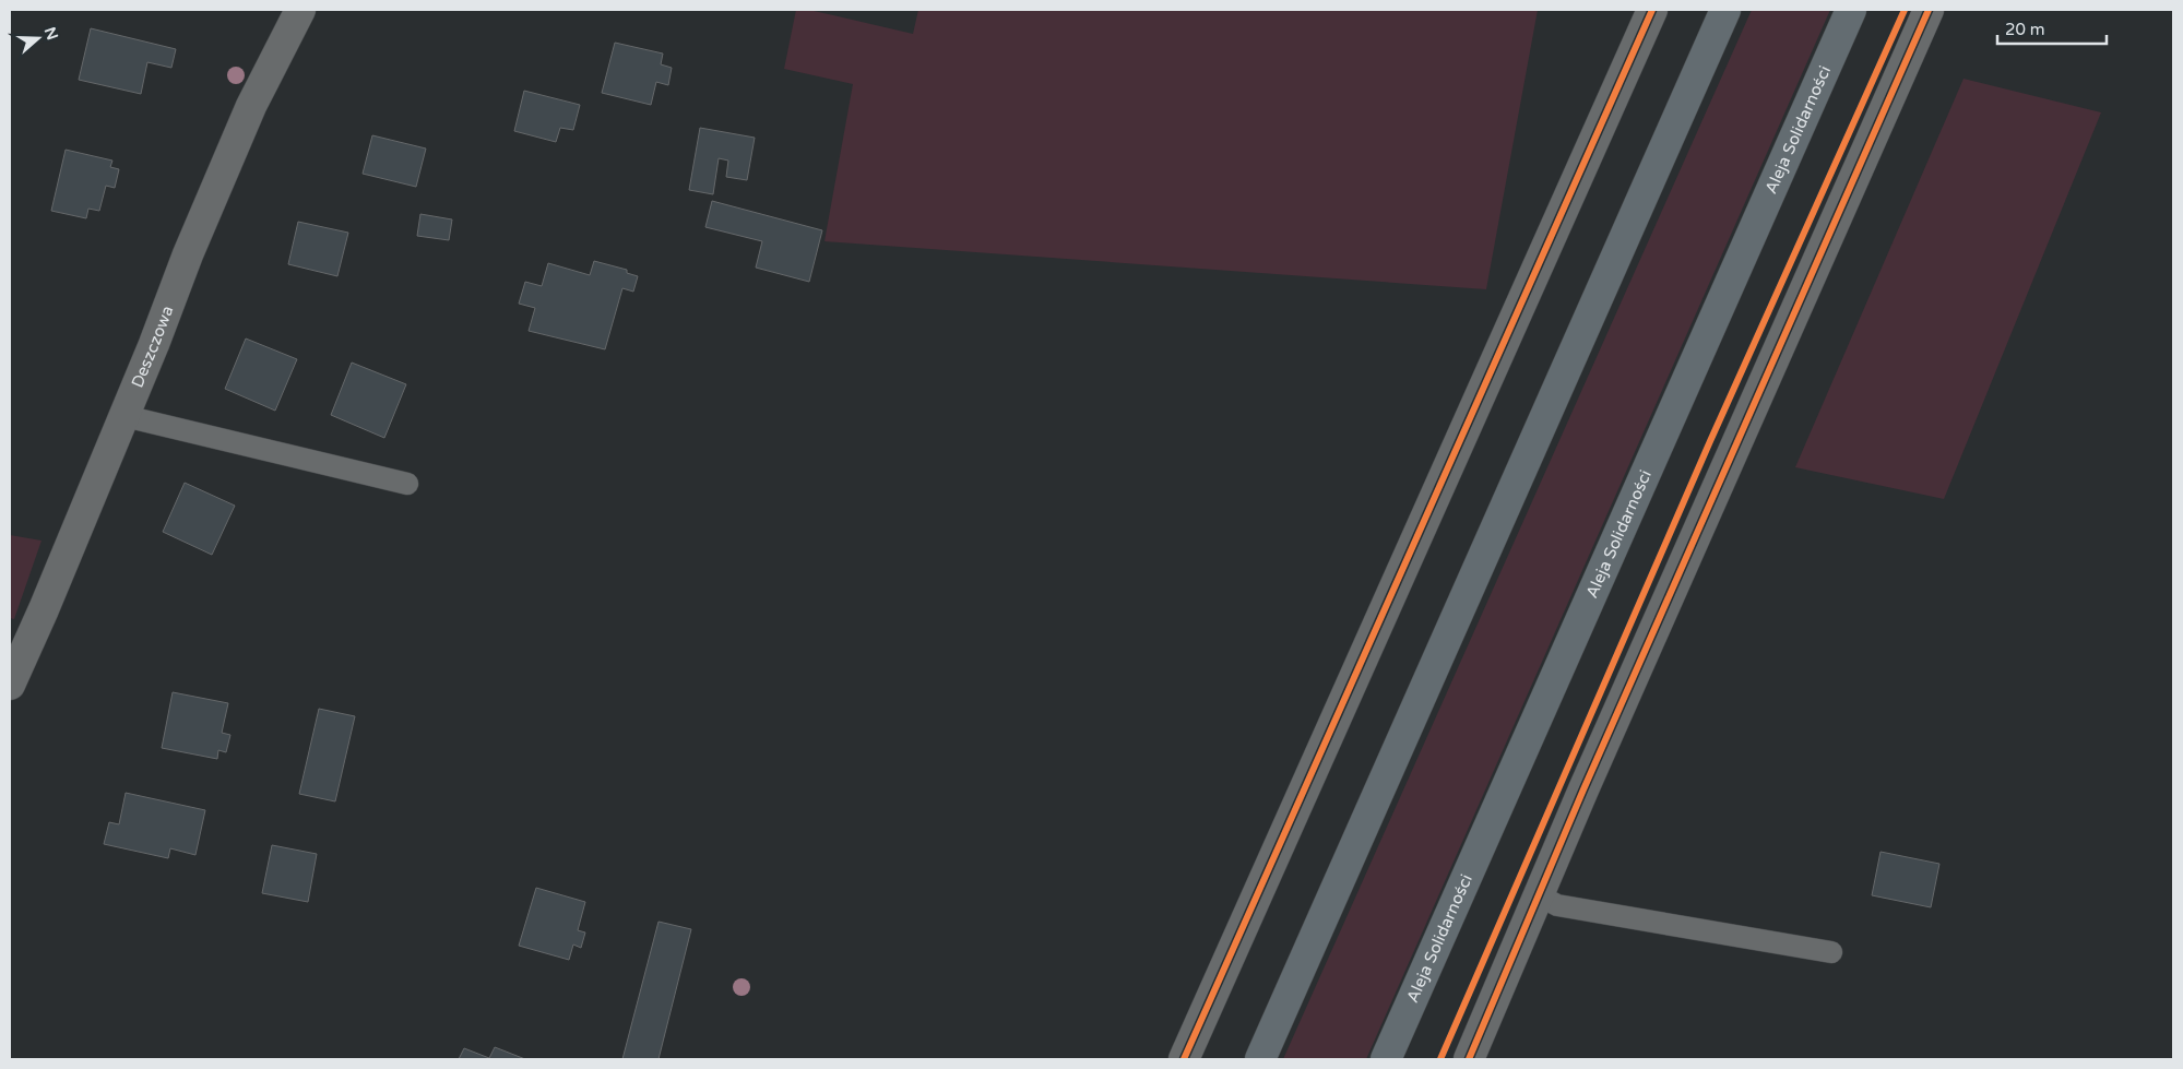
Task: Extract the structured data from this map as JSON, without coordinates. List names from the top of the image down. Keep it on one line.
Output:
{"streets":{"main road":["Aleja Solidarności"],"street":["Deszczowa"]},"scale_bar":"20 m","north":"right"}
